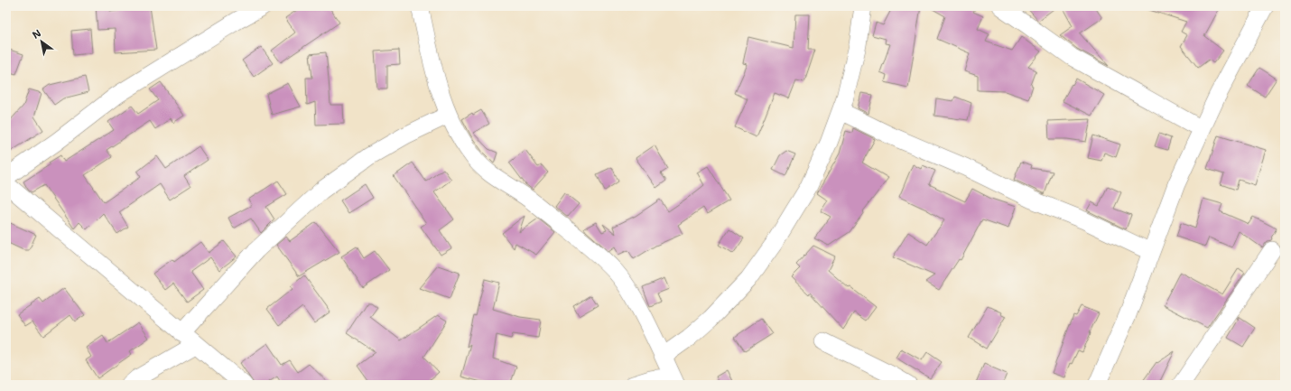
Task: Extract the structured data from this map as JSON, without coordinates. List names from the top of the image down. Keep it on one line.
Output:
{"north":"top left"}
